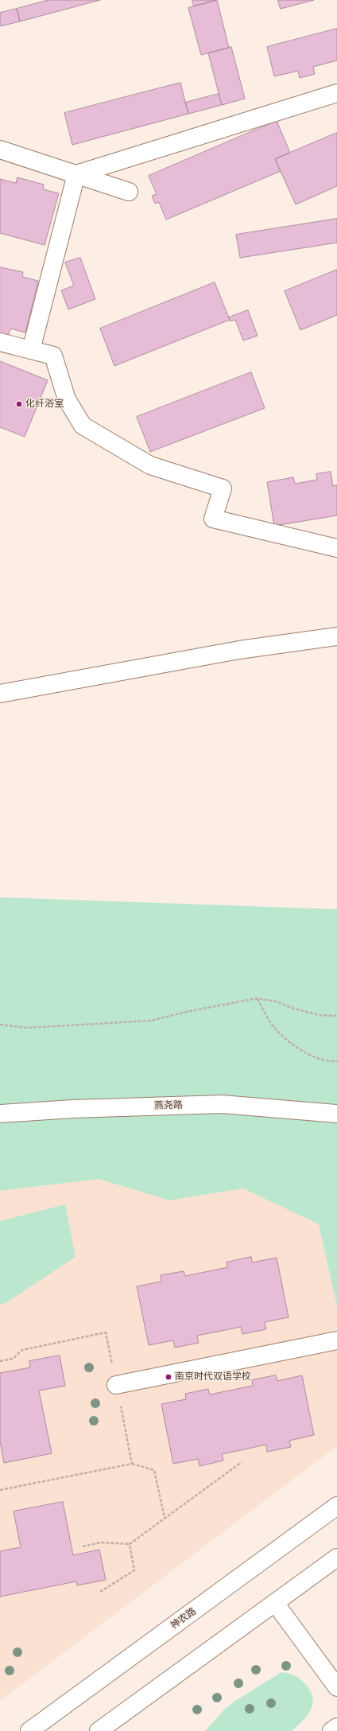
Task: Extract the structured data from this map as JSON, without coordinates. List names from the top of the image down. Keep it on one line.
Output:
{"streets":{"street":["燕尧路","神农路"]},"places":["化纤浴室","南京时代双语学校"]}
